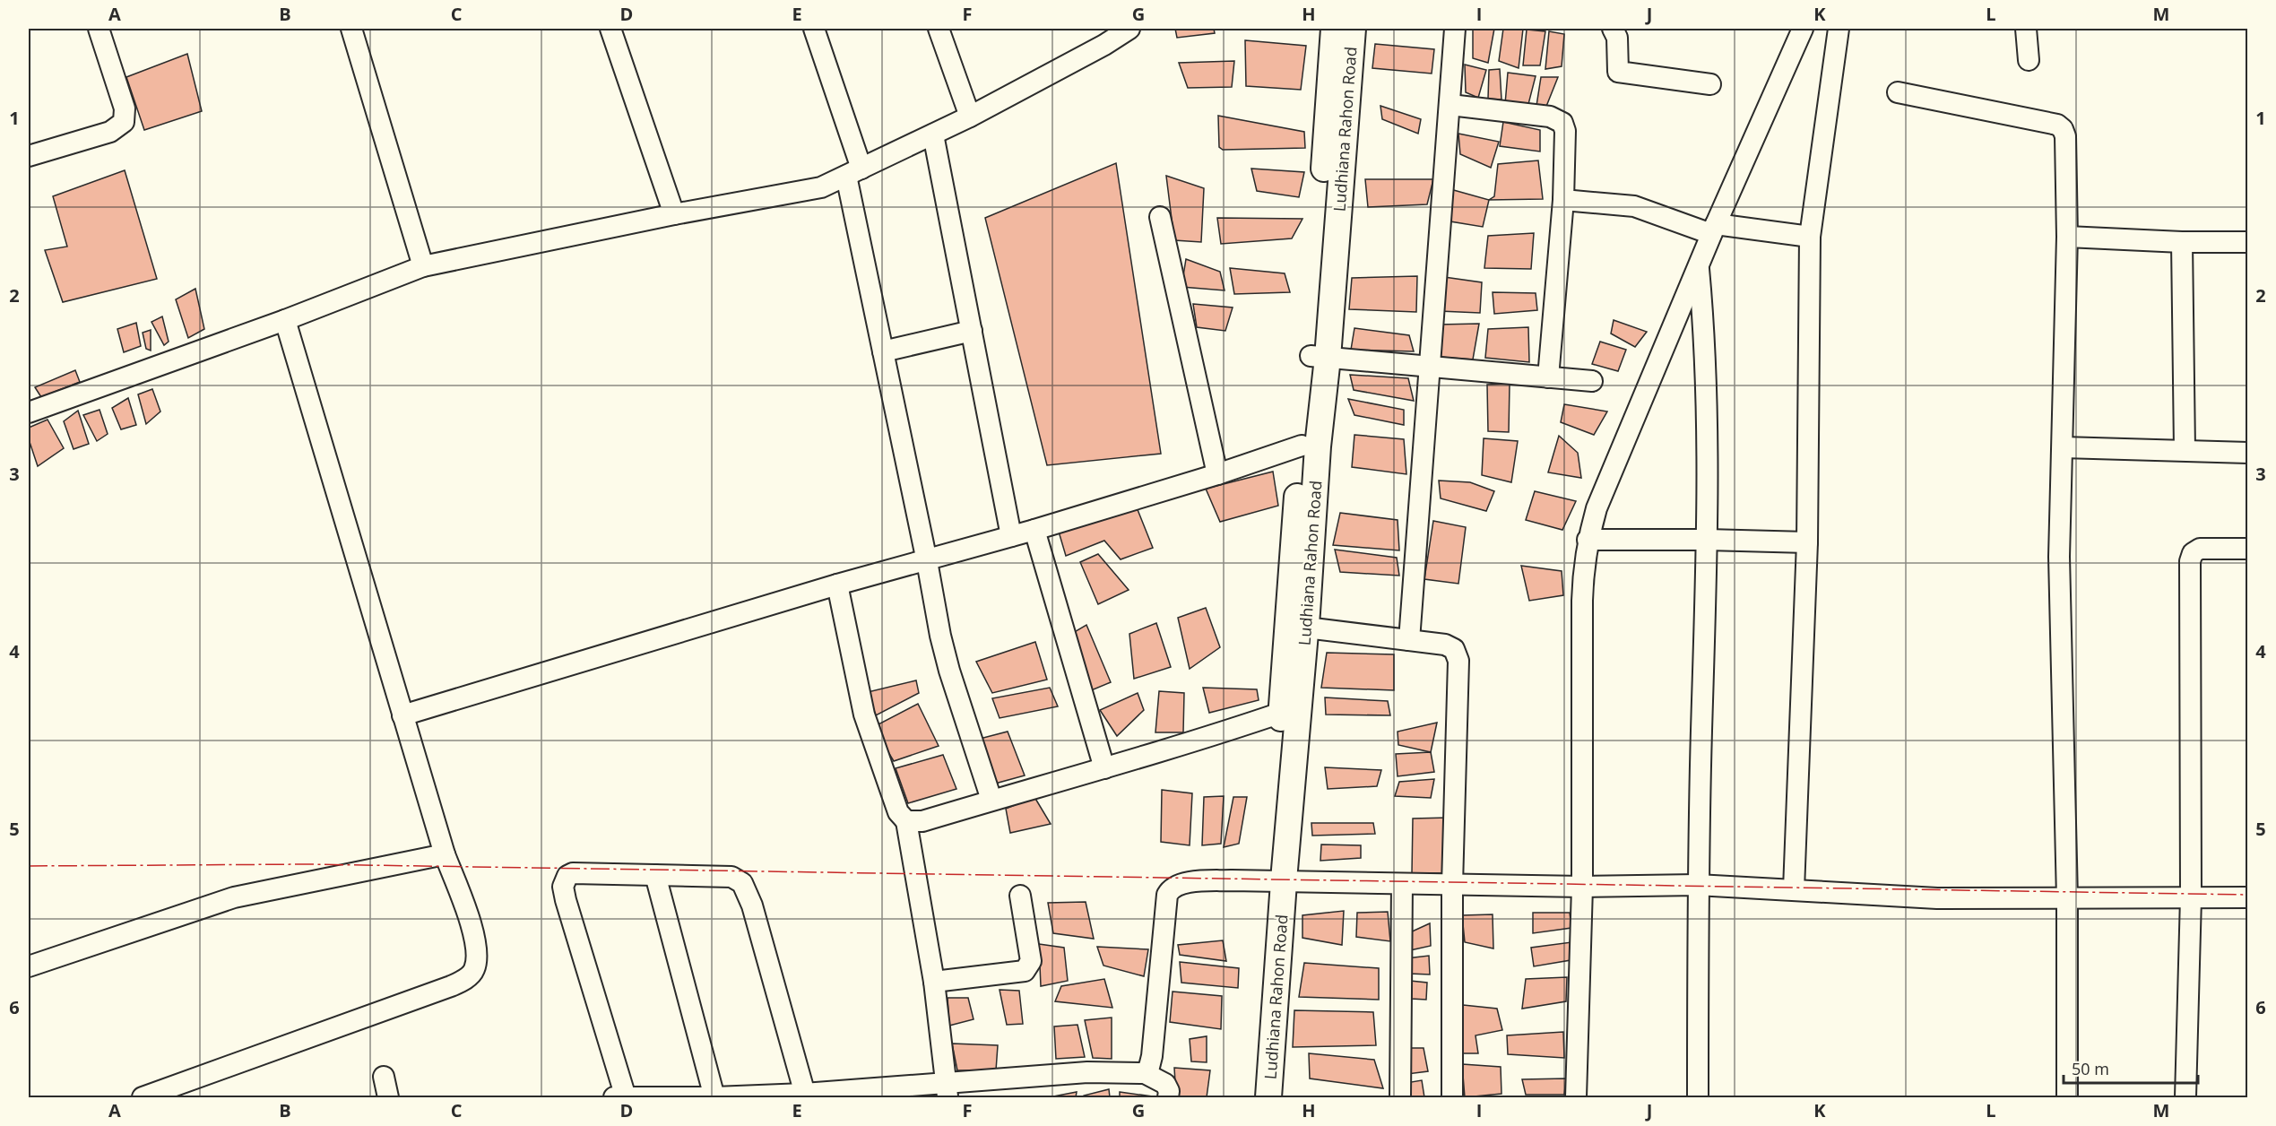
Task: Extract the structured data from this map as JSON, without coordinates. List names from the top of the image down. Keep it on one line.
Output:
{"streets":{"main road":["Ludhiana Rahon Road"]},"scale_bar":"50 m","grid":{"columns":["A","B","C","D","E","F","G","H","I","J","K","L","M"],"rows":["1","2","3","4","5","6"]}}
